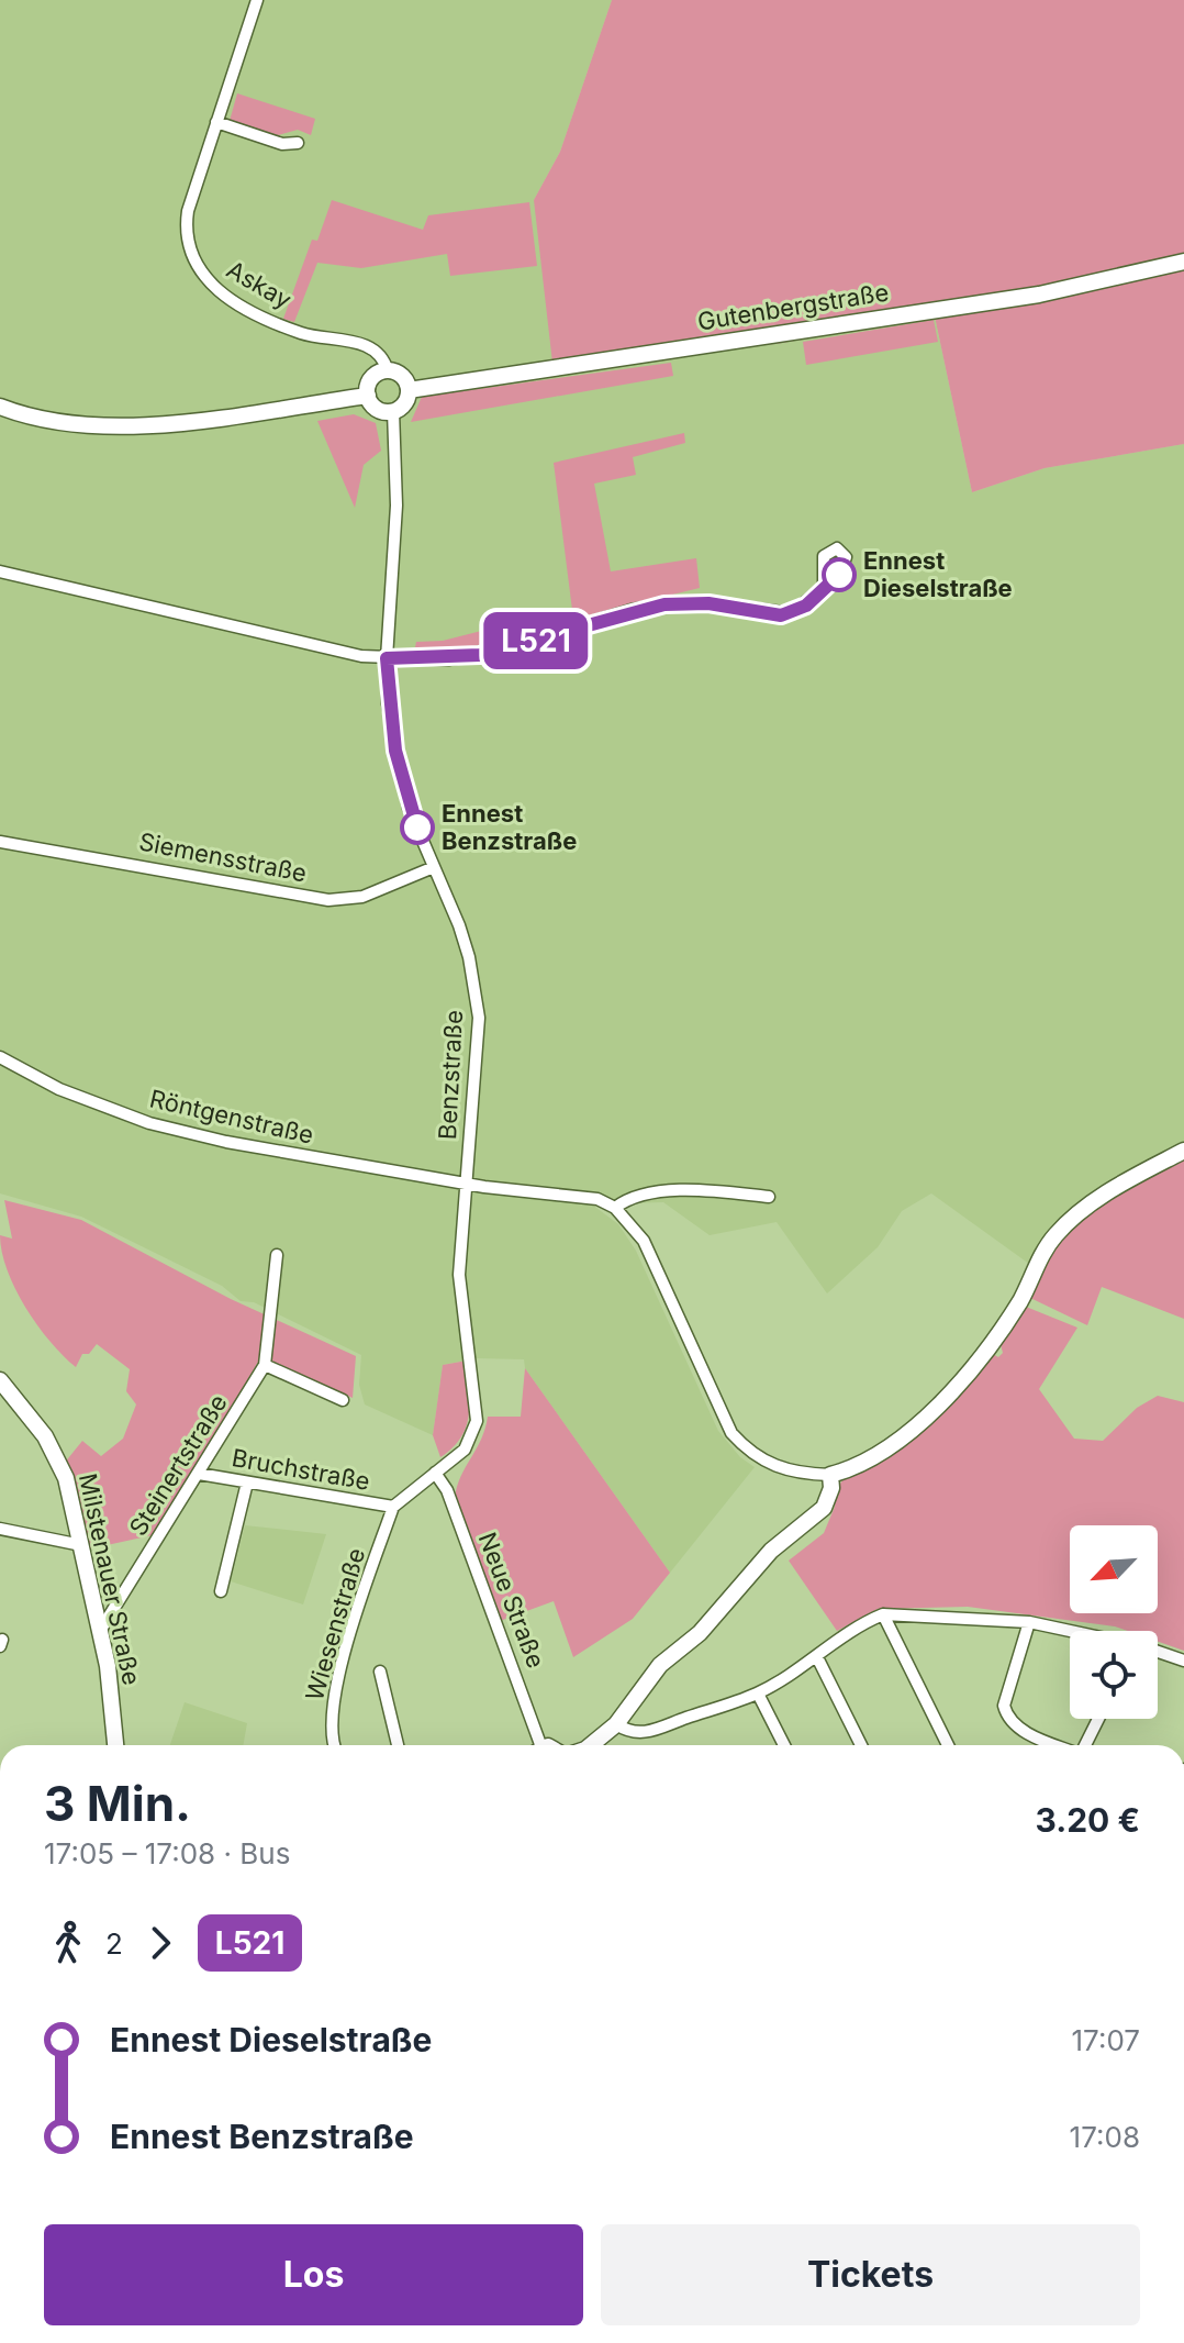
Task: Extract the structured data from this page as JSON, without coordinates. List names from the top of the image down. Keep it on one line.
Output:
{"streets":{"street":["Askay","Gutenbergstraße","Siemensstraße","Benzstraße","Röntgenstraße","Steinertstraße","Bruchstraße","Milstenauer Straße","Neue Straße","Wiesenstraße"]},"crossings":[["Askay","Gutenbergstraße"],["Askay","Benzstraße"],["Gutenbergstraße","Benzstraße"],["Siemensstraße","Benzstraße"],["Benzstraße","Röntgenstraße"],["Benzstraße","Bruchstraße"],["Benzstraße","Neue Straße"],["Steinertstraße","Bruchstraße"],["Steinertstraße","Milstenauer Straße"],["Bruchstraße","Neue Straße"],["Bruchstraße","Wiesenstraße"]],"places":["Ennest Dieselstraße","Ennest Benzstraße"],"lines":["bus line L521"],"north":"bottom left","page":{"on_map":"L521","heading":["3 Min.","17:05 – 17:08 · Bus","3.20 €"],"legs":["2","L521"],"list":[{"name":"Ennest Dieselstraße","value":"17:07"},{"name":"Ennest Benzstraße","value":"17:08"}],"buttons":["Los","Tickets"]}}
